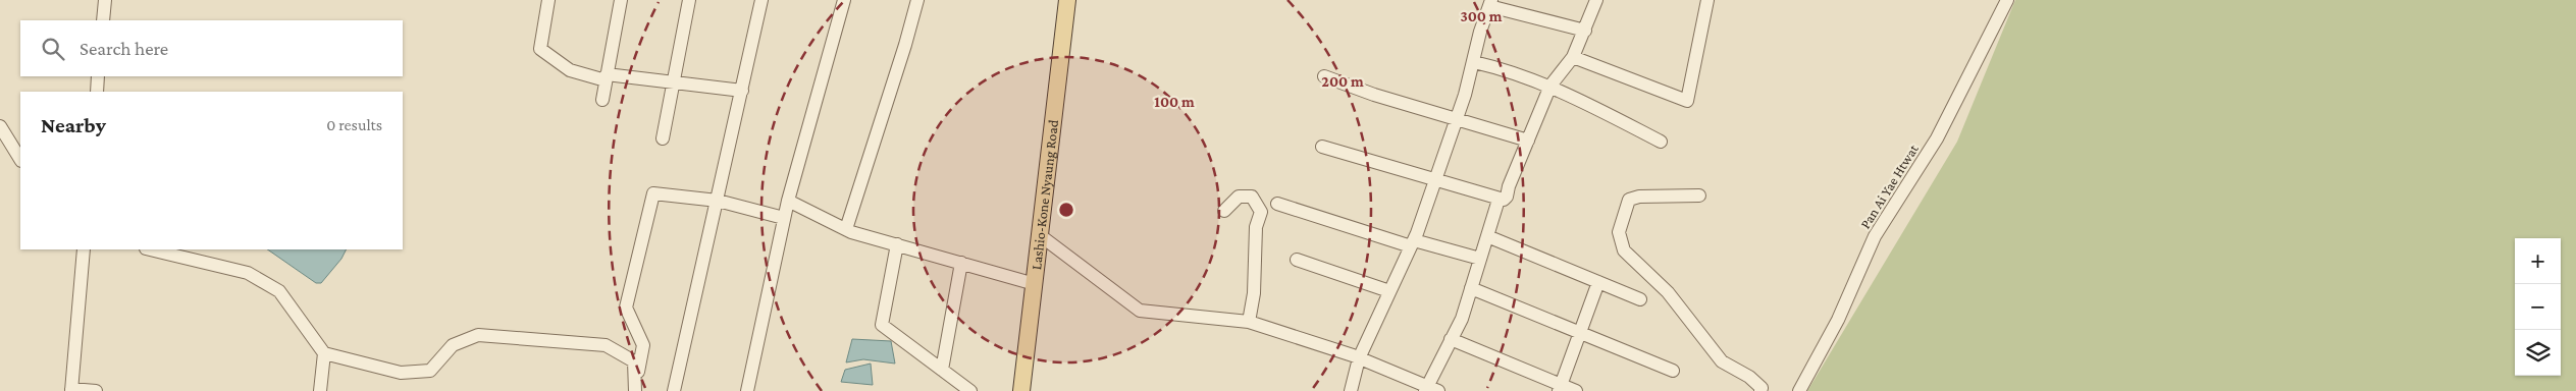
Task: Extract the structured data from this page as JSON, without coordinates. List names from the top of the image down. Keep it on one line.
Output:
{"streets":{"main road":["Lashio-Kone Nyaung Road"],"street":["Pan Ai Yae Htwat"]},"page":{"search":"Search here","heading":["Nearby","0 results"],"map_buttons":["+","−"]},"rings":["300 m","200 m","100 m"]}
